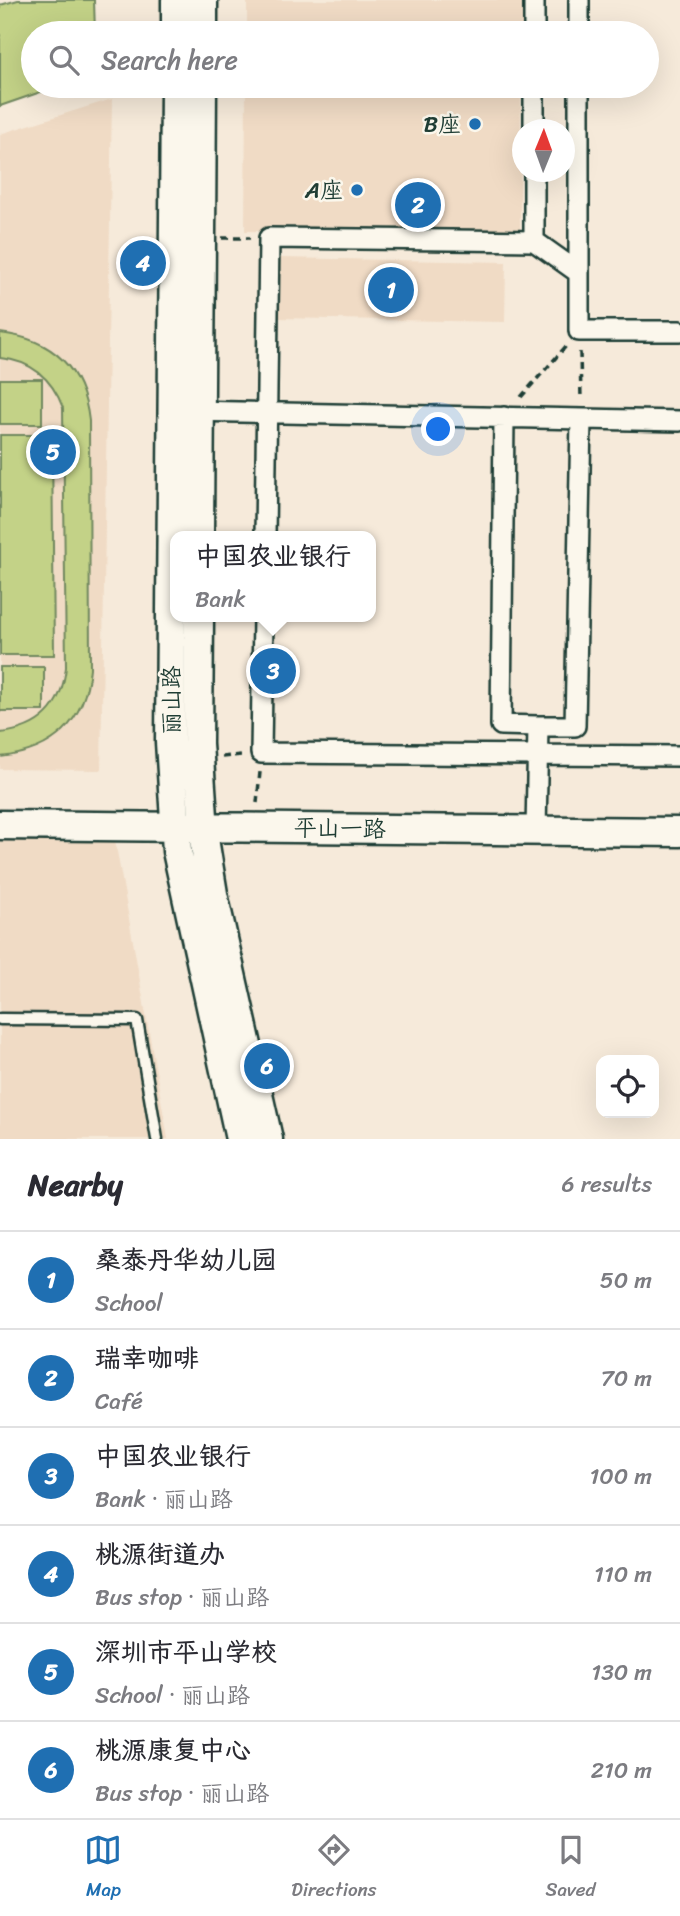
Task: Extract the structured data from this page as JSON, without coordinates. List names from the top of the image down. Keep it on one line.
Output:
{"streets":{"street":["丽山路","平山一路"]},"crossings":[["丽山路","平山一路"]],"places":["B座","A座"],"north":"top","page":{"search":"Search here","pins":["2","4","1","5","3","6"],"popup":["中国农业银行","Bank"],"heading":["Nearby","6 results"],"list":[{"mark":"1","name":"桑泰丹华幼儿园","note":"School","value":"50 m"},{"mark":"2","name":"瑞幸咖啡","note":"Café","value":"70 m"},{"mark":"3","name":"中国农业银行","note":"Bank · 丽山路","value":"100 m"},{"mark":"4","name":"桃源街道办","note":"Bus stop · 丽山路","value":"110 m"},{"mark":"5","name":"深圳市平山学校","note":"School · 丽山路","value":"130 m"},{"mark":"6","name":"桃源康复中心","note":"Bus stop · 丽山路","value":"210 m"}],"nav":["Map","Directions","Saved"]}}
